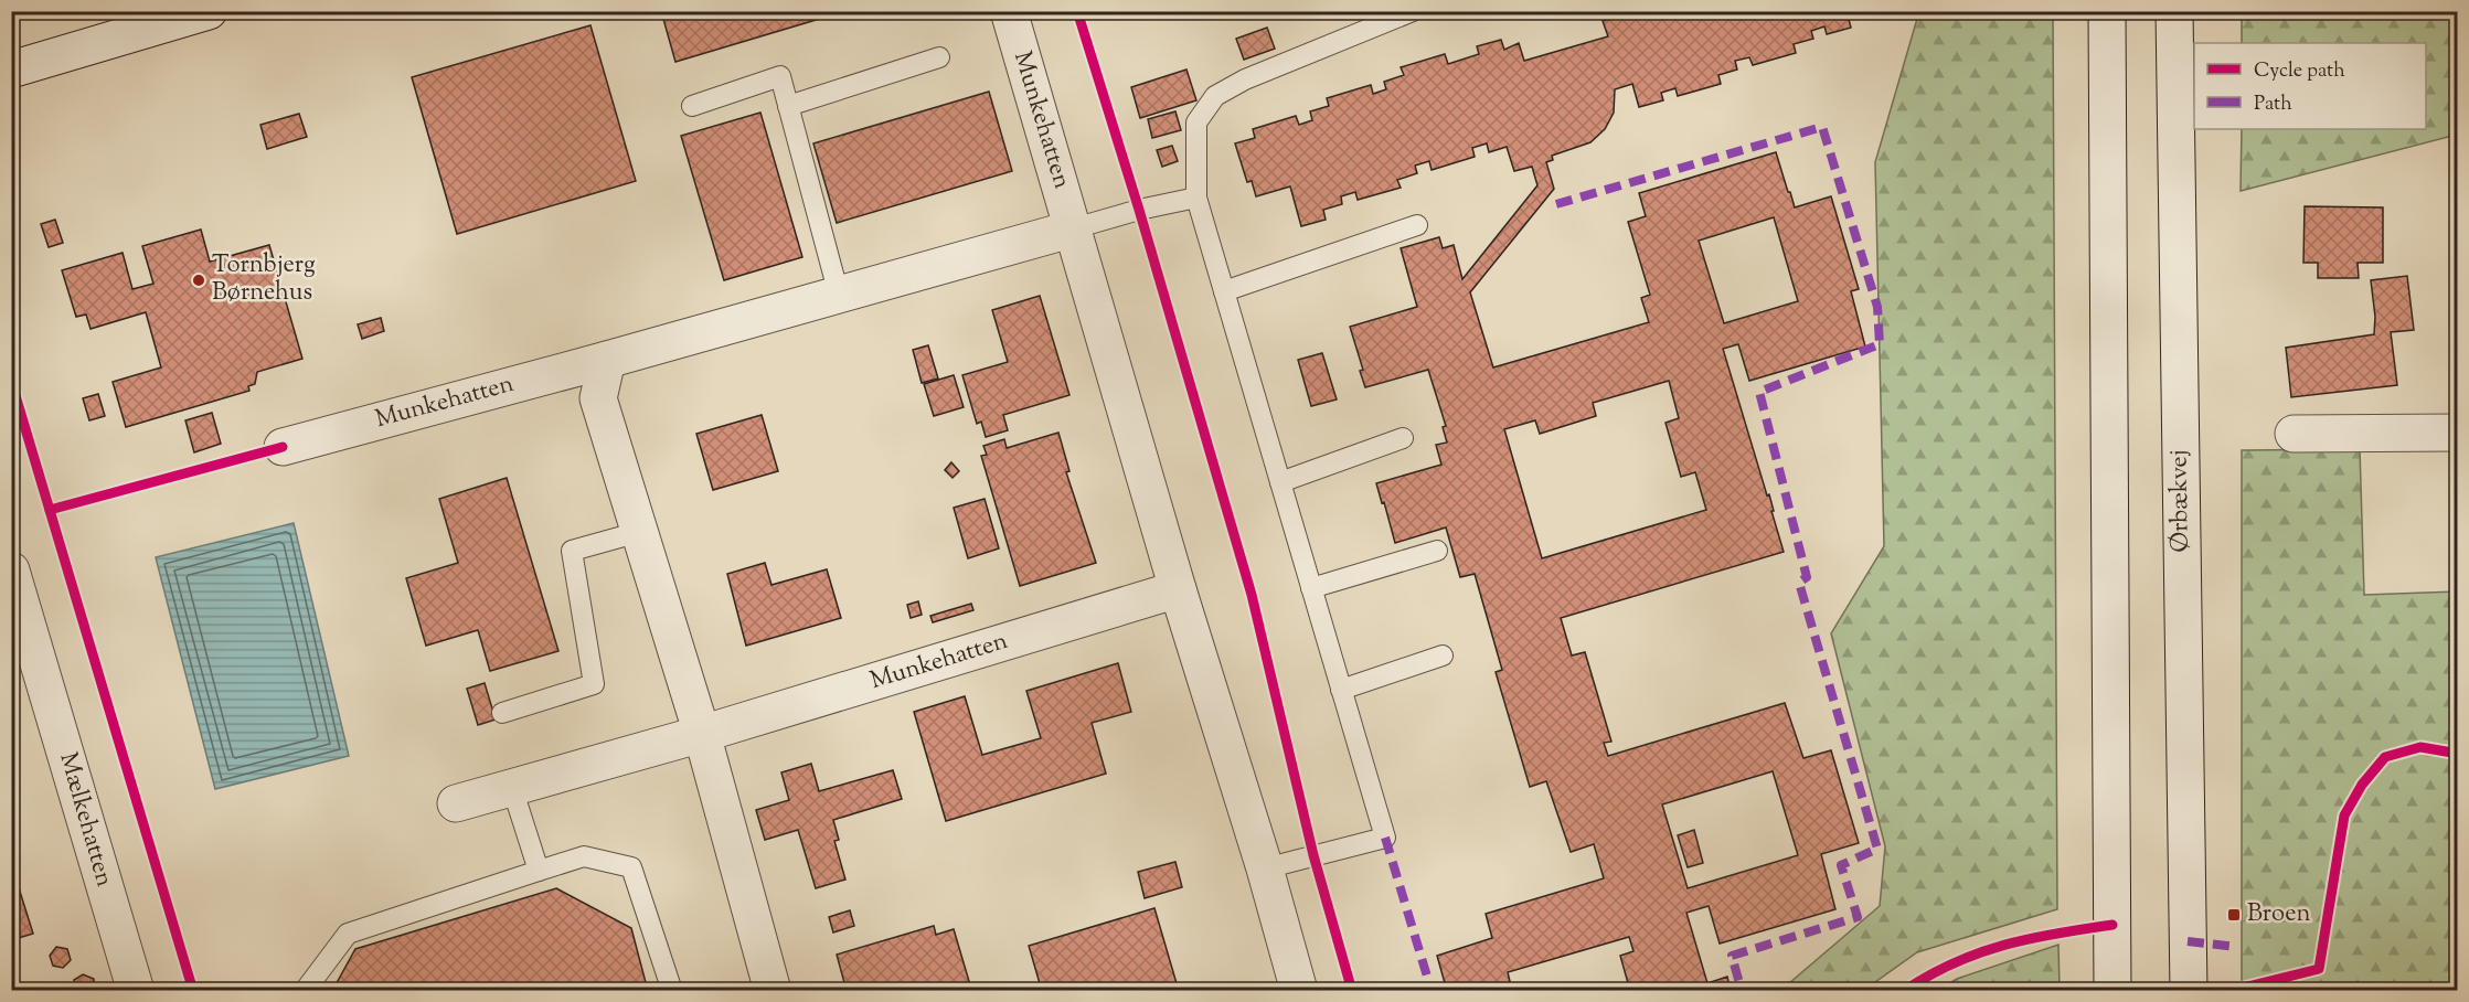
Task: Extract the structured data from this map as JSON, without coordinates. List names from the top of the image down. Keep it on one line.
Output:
{"streets":{"street":["Munkehatten","Ørbækvej","Mælkehatten"]},"places":{"other":["Tornbjerg Børnehus"],"transit":["Broen"]},"legend":["Cycle path","Path"]}
